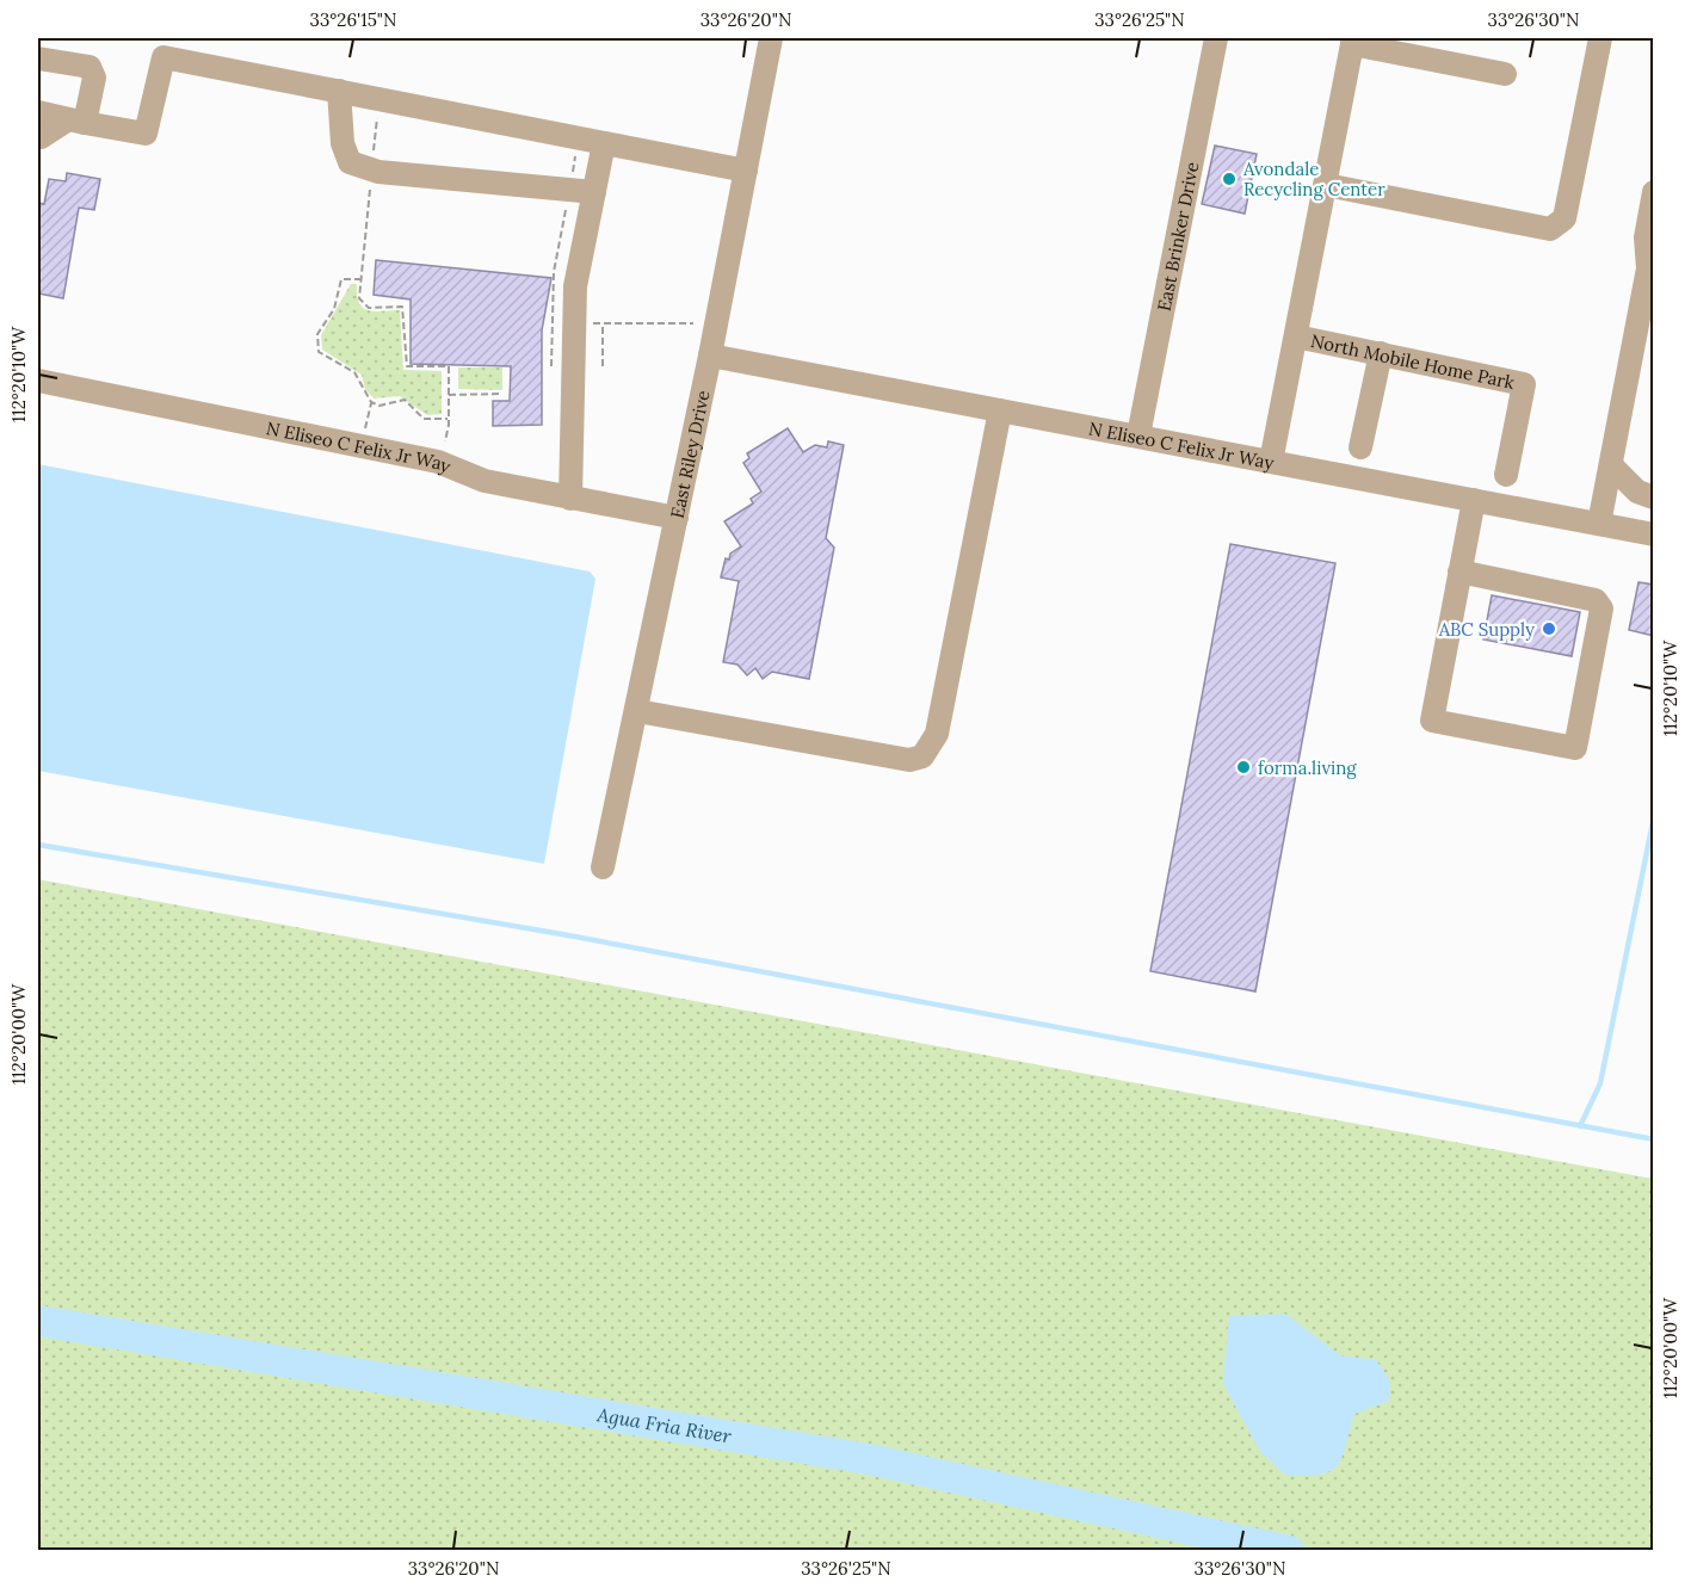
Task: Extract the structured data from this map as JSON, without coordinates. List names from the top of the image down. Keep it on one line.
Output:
{"streets":{"street":["East Brinker Drive","North Mobile Home Park","N Eliseo C Felix Jr Way","East Riley Drive"]},"crossings":[["East Brinker Drive","N Eliseo C Felix Jr Way"],["N Eliseo C Felix Jr Way","East Riley Drive"]],"water":["Agua Fria River"],"places":["Avondale Recycling Center","ABC Supply","forma.living"],"coordinates":["33°26'15\"N","33°26'20\"N","33°26'25\"N","33°26'30\"N","112°20'10\"W","112°20'00\"W"]}
